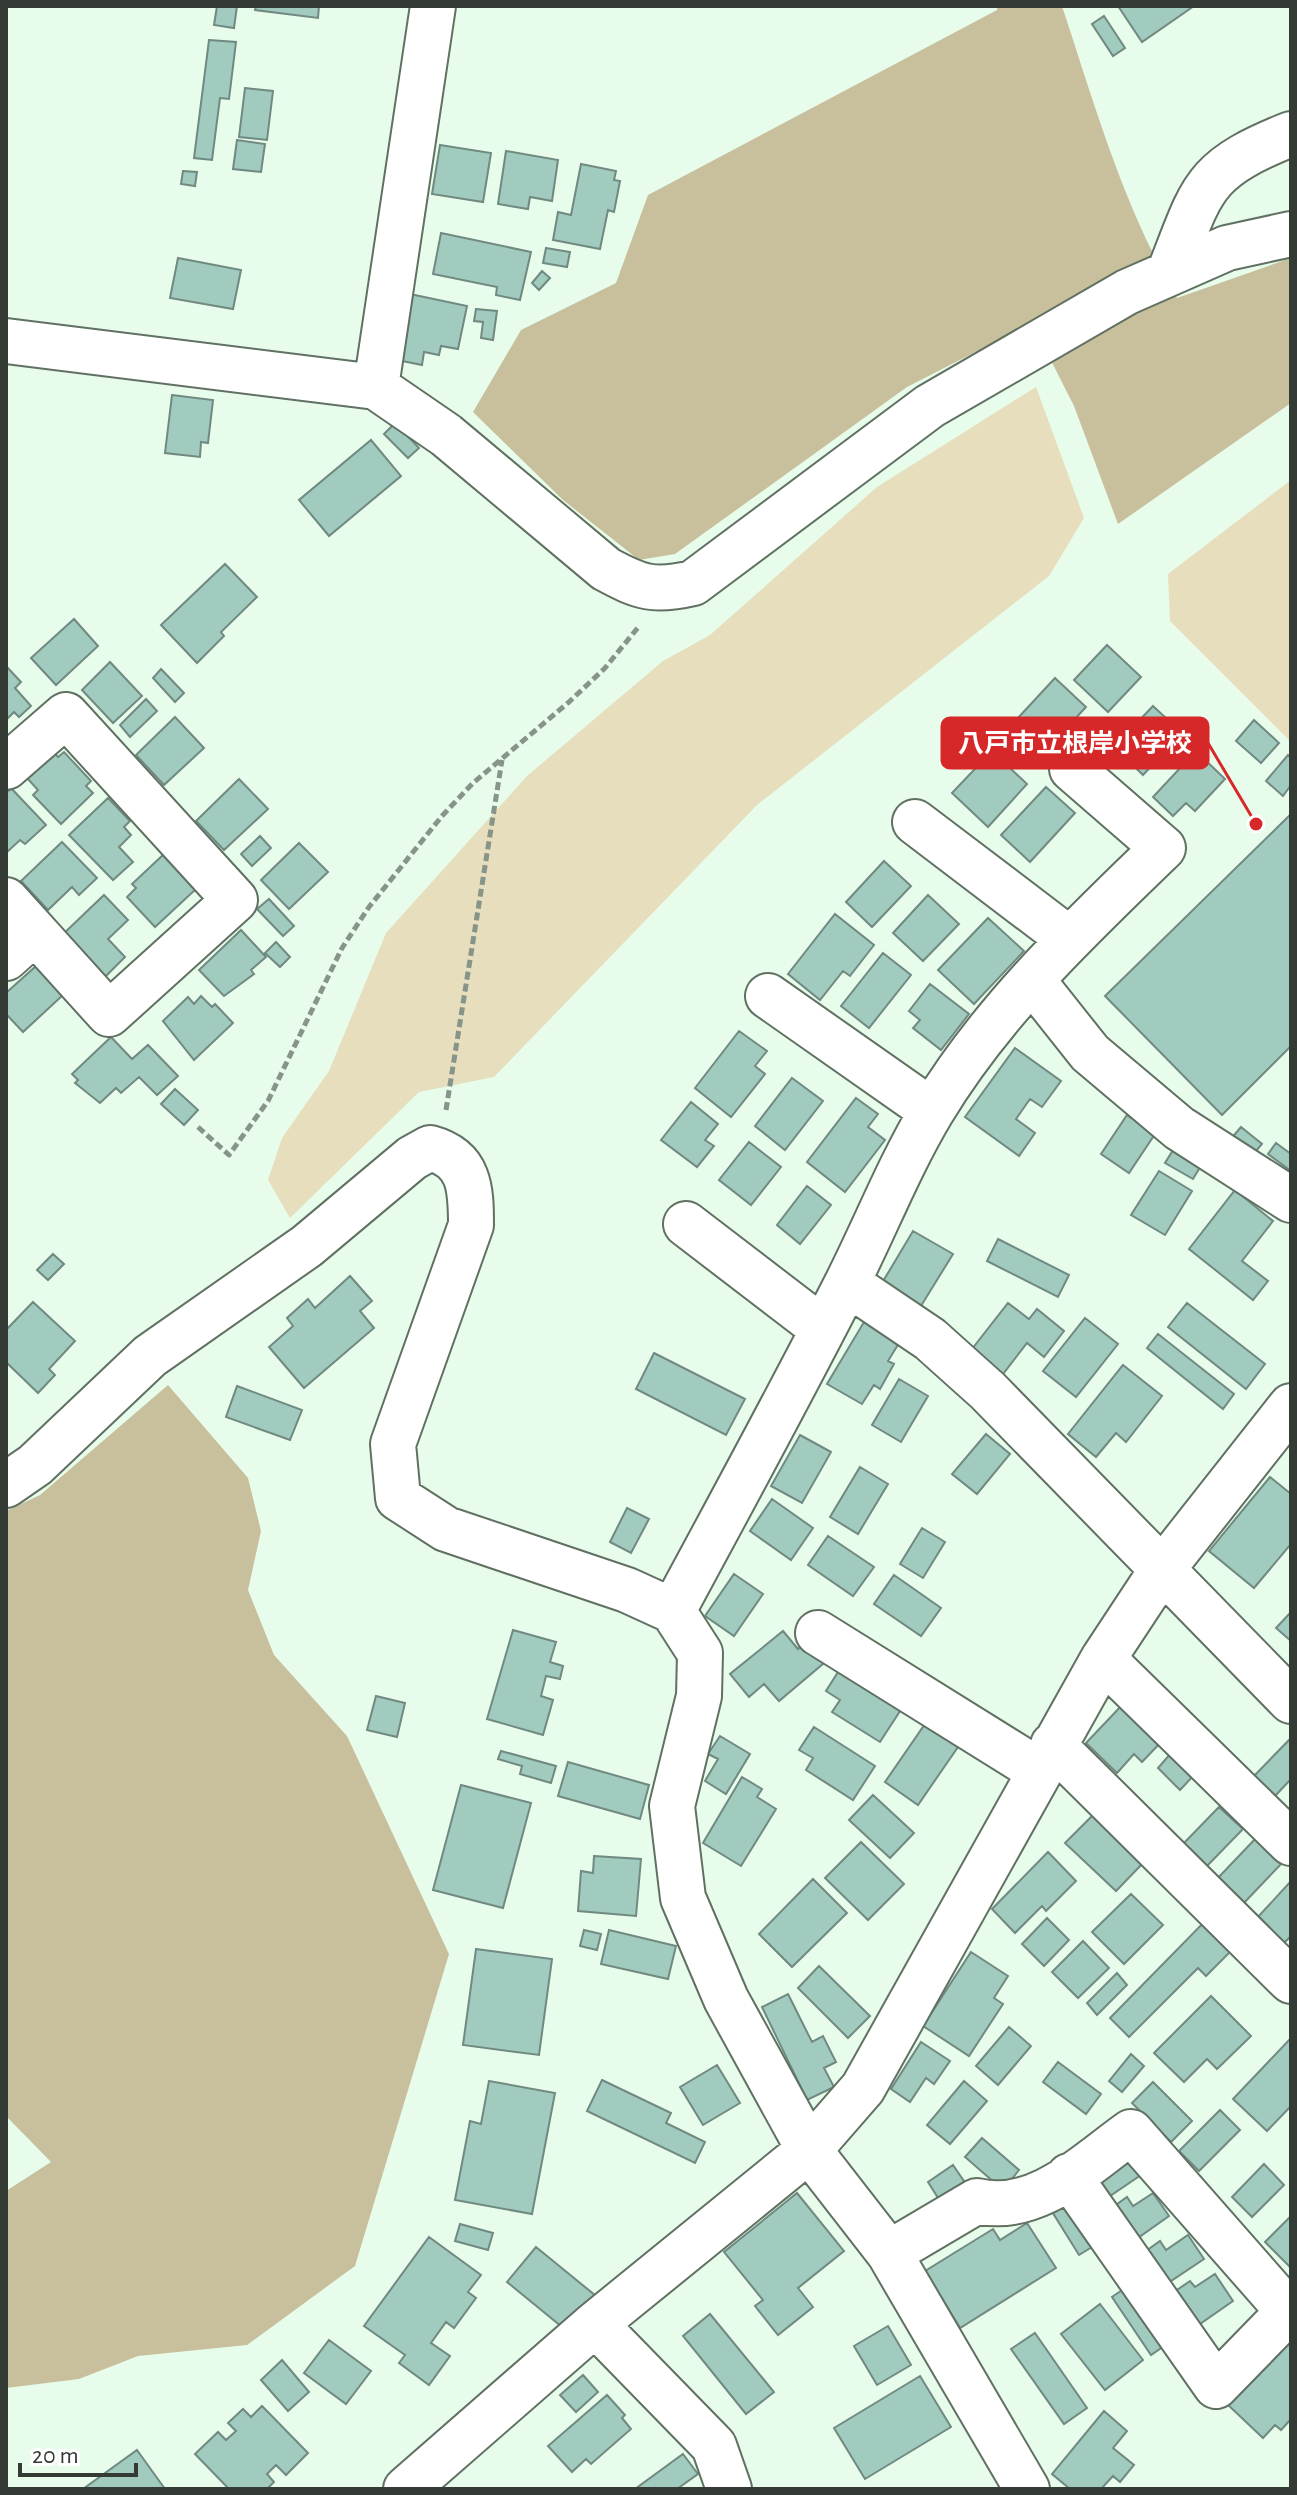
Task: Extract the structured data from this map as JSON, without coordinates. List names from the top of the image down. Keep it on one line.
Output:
{"places":["八戸市立根岸小学校"],"scale_bar":"20 m"}
